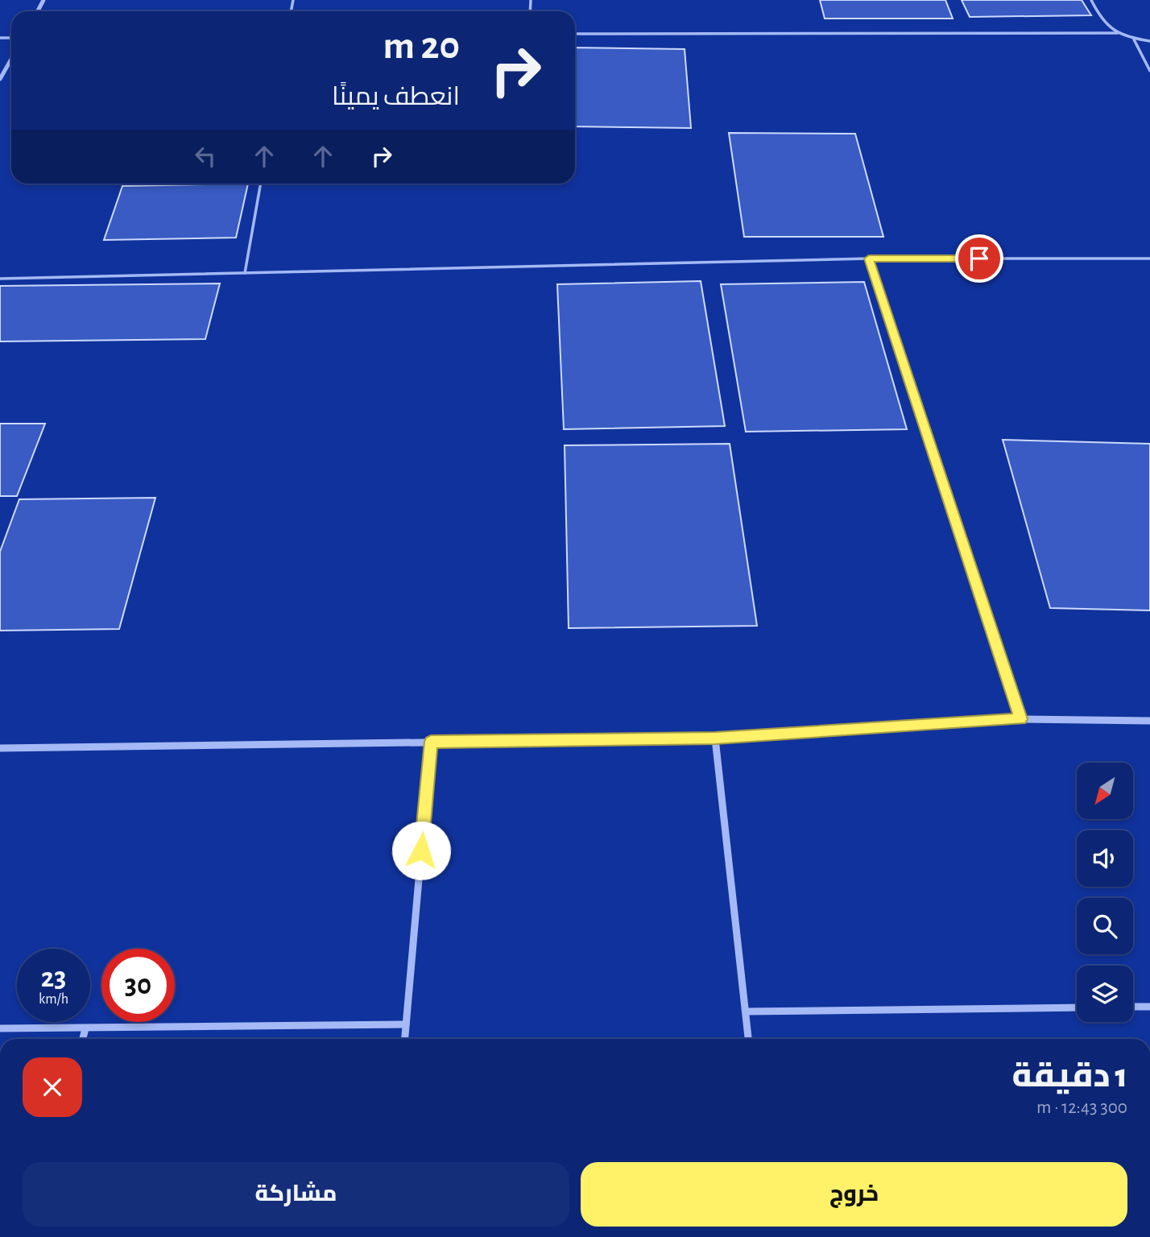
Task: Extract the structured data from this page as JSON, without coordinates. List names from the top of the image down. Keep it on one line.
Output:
{"north":"bottom left","page":{"turn":["20 m","انعطف يمينًا"],"speed":"23 km/h","limit":"30","heading":["1 دقيقة","300 m · 12:43"],"buttons":["خروج","مشاركة"]}}
